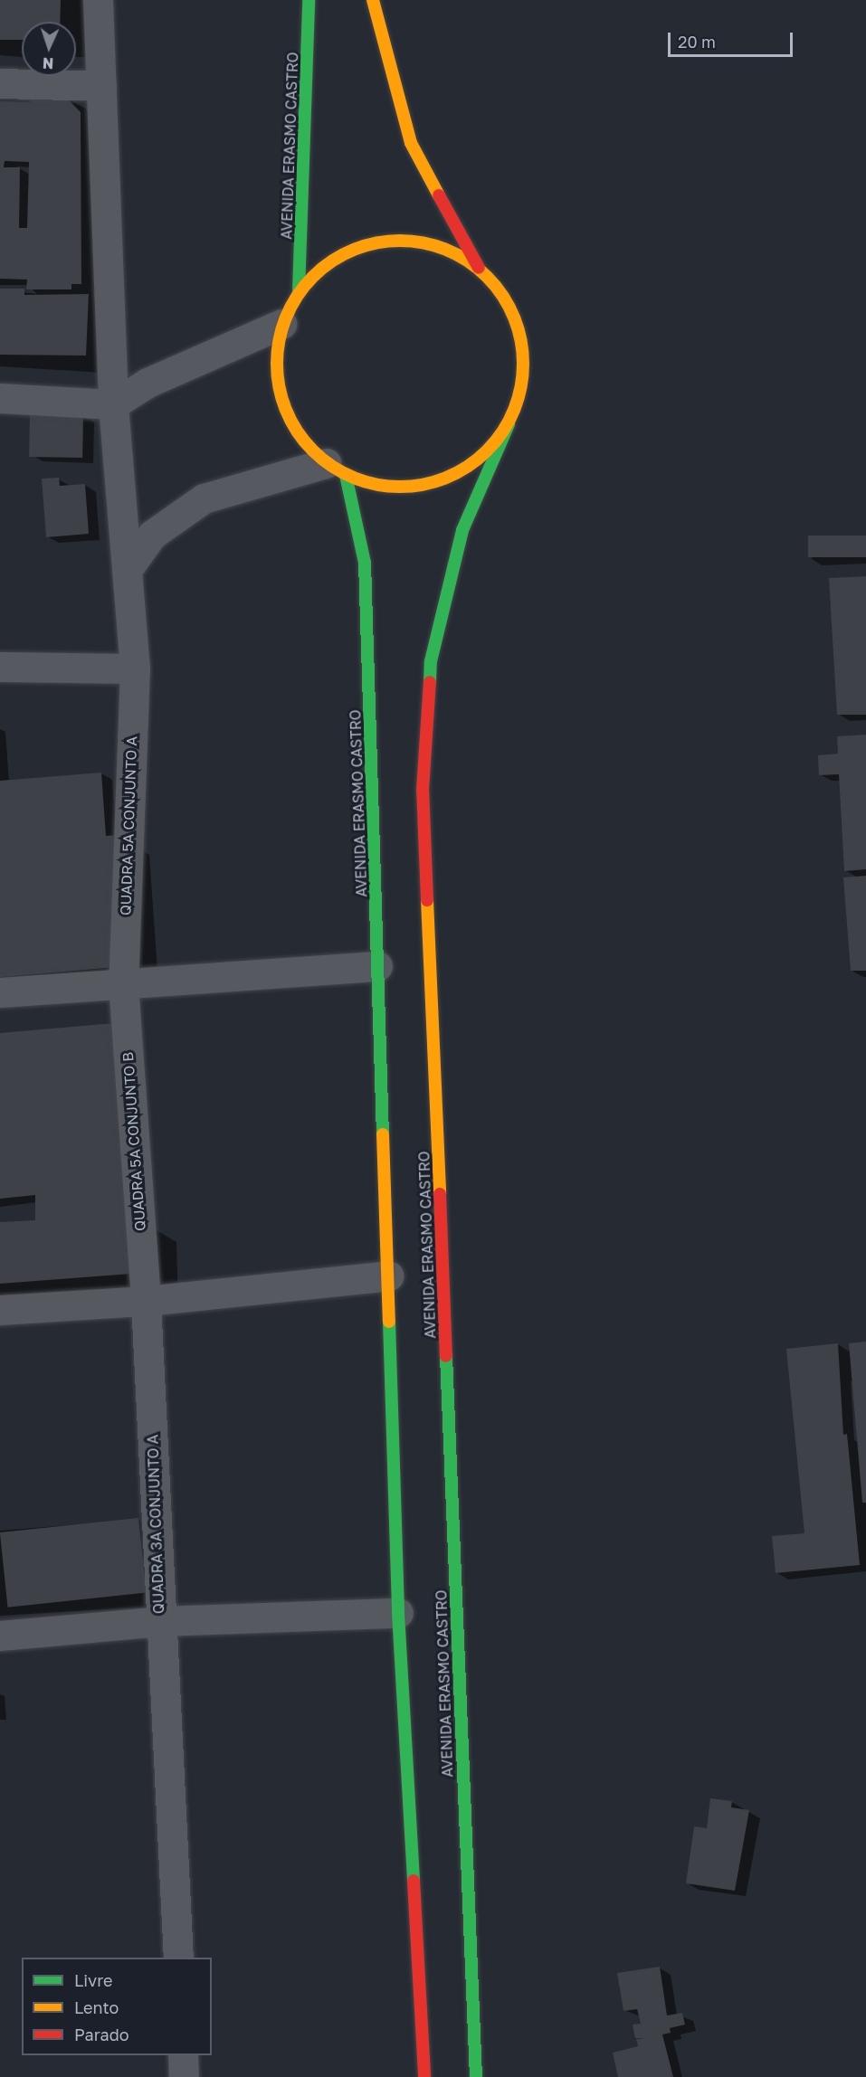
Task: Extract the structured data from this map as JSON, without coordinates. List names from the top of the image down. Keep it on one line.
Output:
{"streets":{"main road":["AVENIDA ERASMO CASTRO"],"street":["QUADRA 5A CONJUNTO A","QUADRA 5A CONJUNTO B","QUADRA 3A CONJUNTO A"]},"crossings":[["QUADRA 5A CONJUNTO A","QUADRA 5A CONJUNTO B"],["QUADRA 5A CONJUNTO B","QUADRA 3A CONJUNTO A"]],"legend":["Livre","Lento","Parado"],"scale_bar":"20 m","north":"bottom"}
